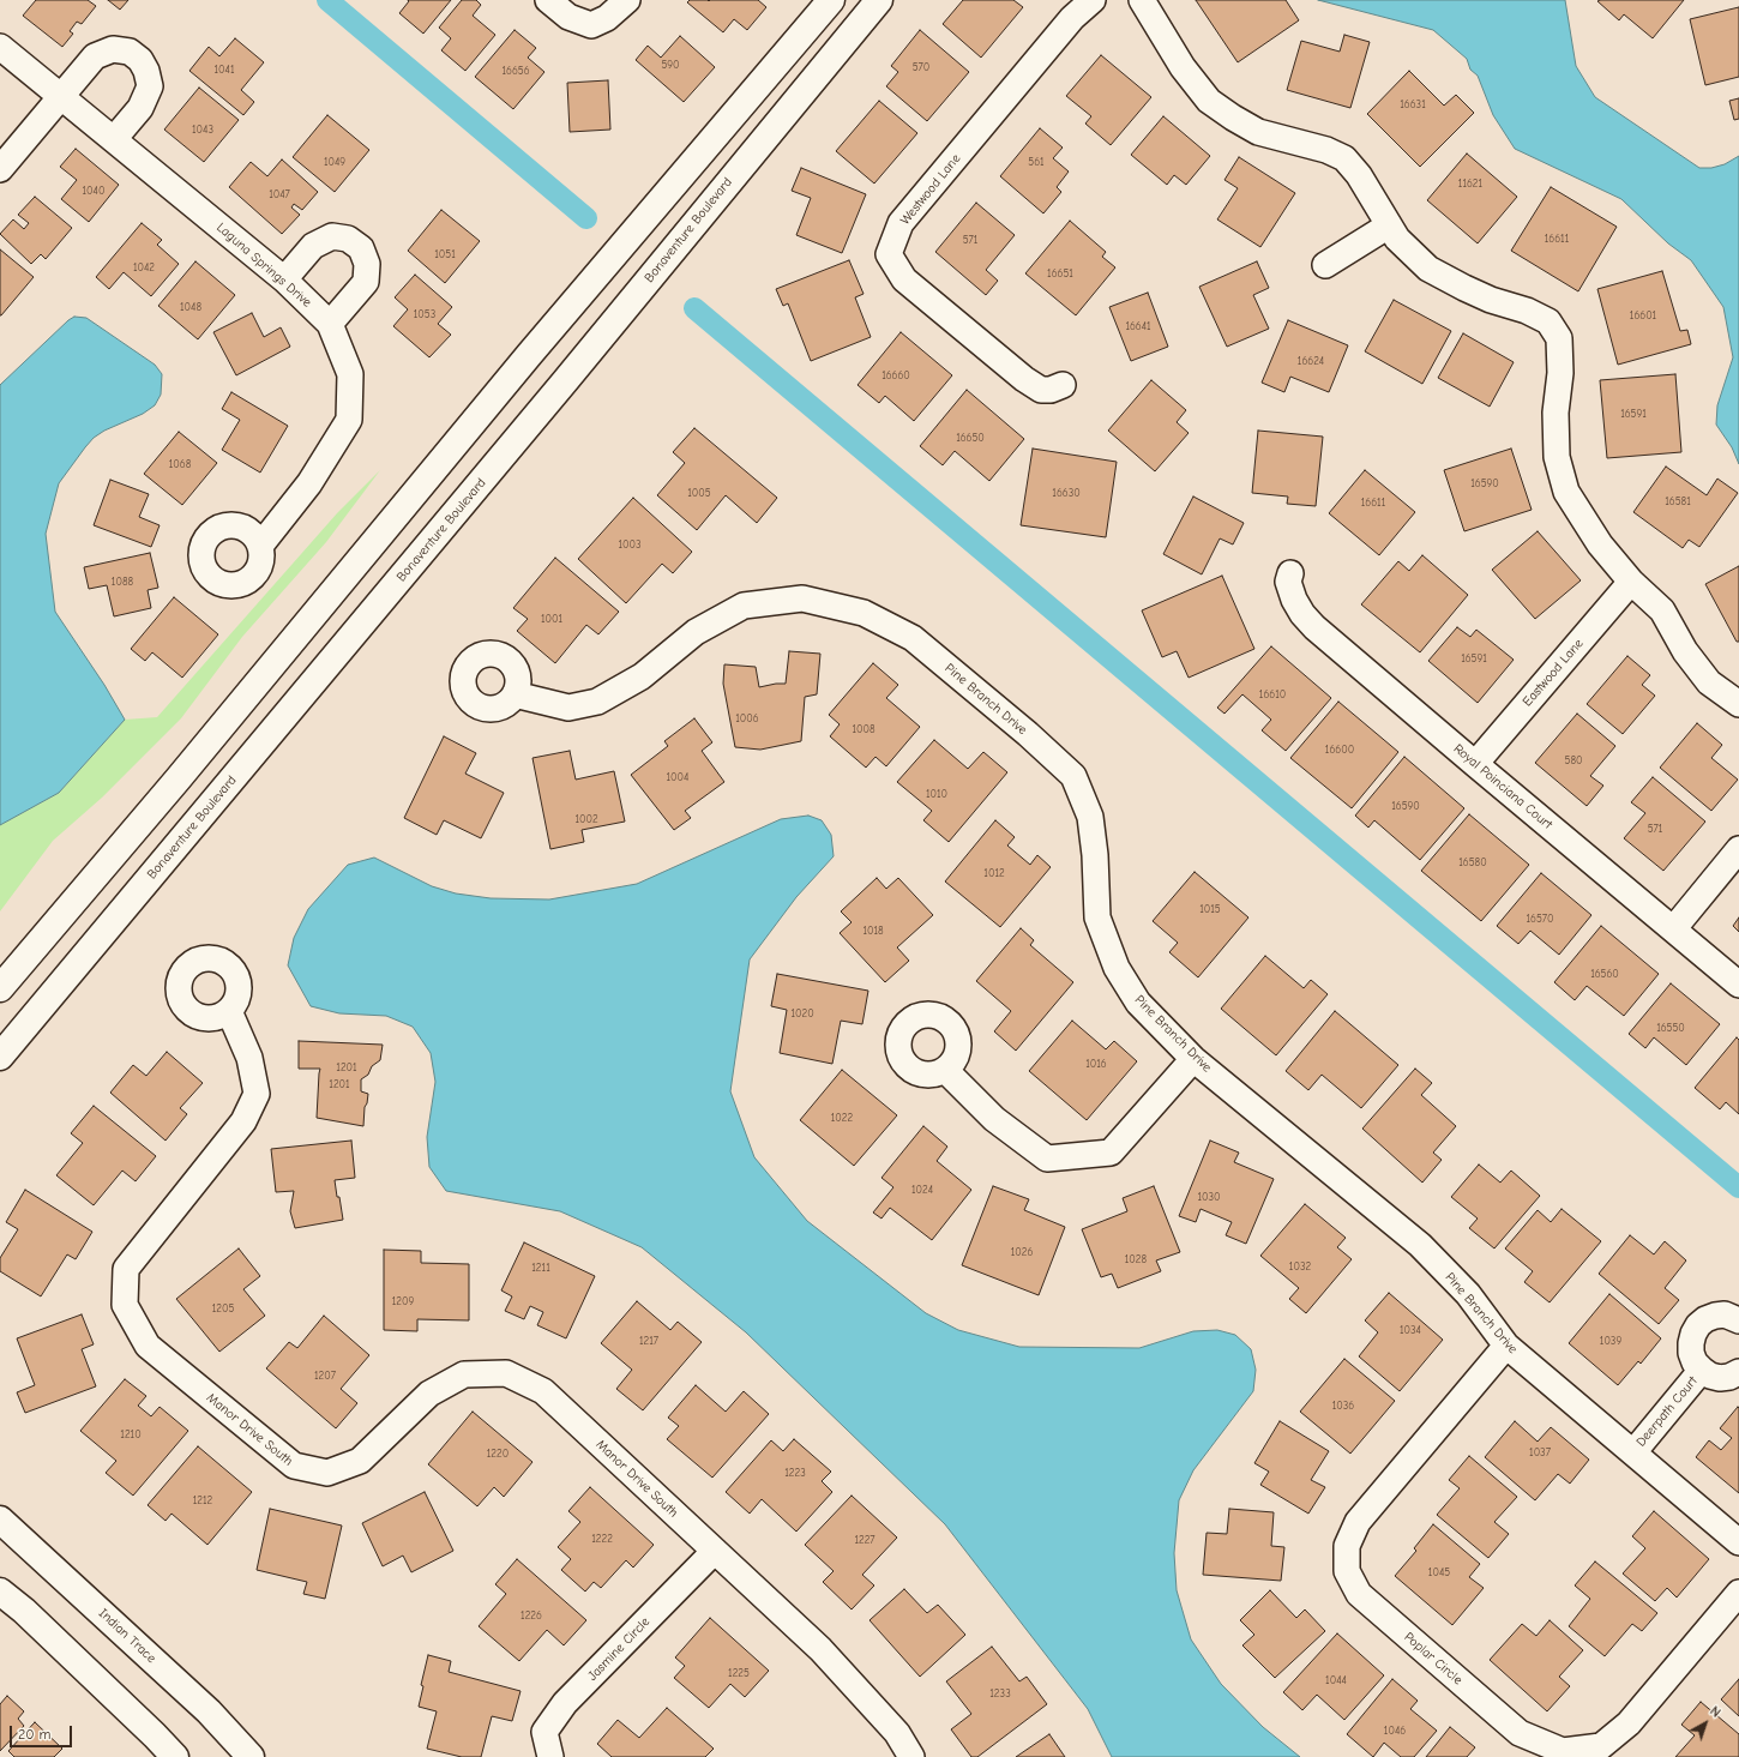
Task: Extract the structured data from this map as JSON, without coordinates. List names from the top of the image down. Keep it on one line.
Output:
{"streets":{"main road":["Bonaventure Boulevard","Indian Trace"],"street":["Westwood Lane","Laguna Springs Drive","Eastwood Lane","Pine Branch Drive","Royal Poinciana Court","Deerpath Court","Manor Drive South","Jasmine Circle","Poplar Circle"]},"crossings":[["Eastwood Lane","Royal Poinciana Court"],["Pine Branch Drive","Deerpath Court"],["Pine Branch Drive","Poplar Circle"],["Manor Drive South","Jasmine Circle"]],"house_numbers":["590","570","1041","16656","16631","1043","1049","561","11621","1040","1047","16611","571","1051","1042","16651","1048","1053","16601","16641","16624","16660","16591","16650","1068","16590","1005","16630","16581","16611","1003","1088","1001","16591","16610","1006","1008","16600","580","1004","1010","16590","1002","571","16580","1012","1015","16570","1018","16560","1020","16550","1016","1201","1201","1022","1024","1030","1026","1028","1032","1211","1209","1205","1034","1217","1039","1207","1036","1210","1037","1220","1223","1212","1222","1227","1045","1226","1225","1044","1233","1046"],"scale_bar":"20 m","north":"top right"}
